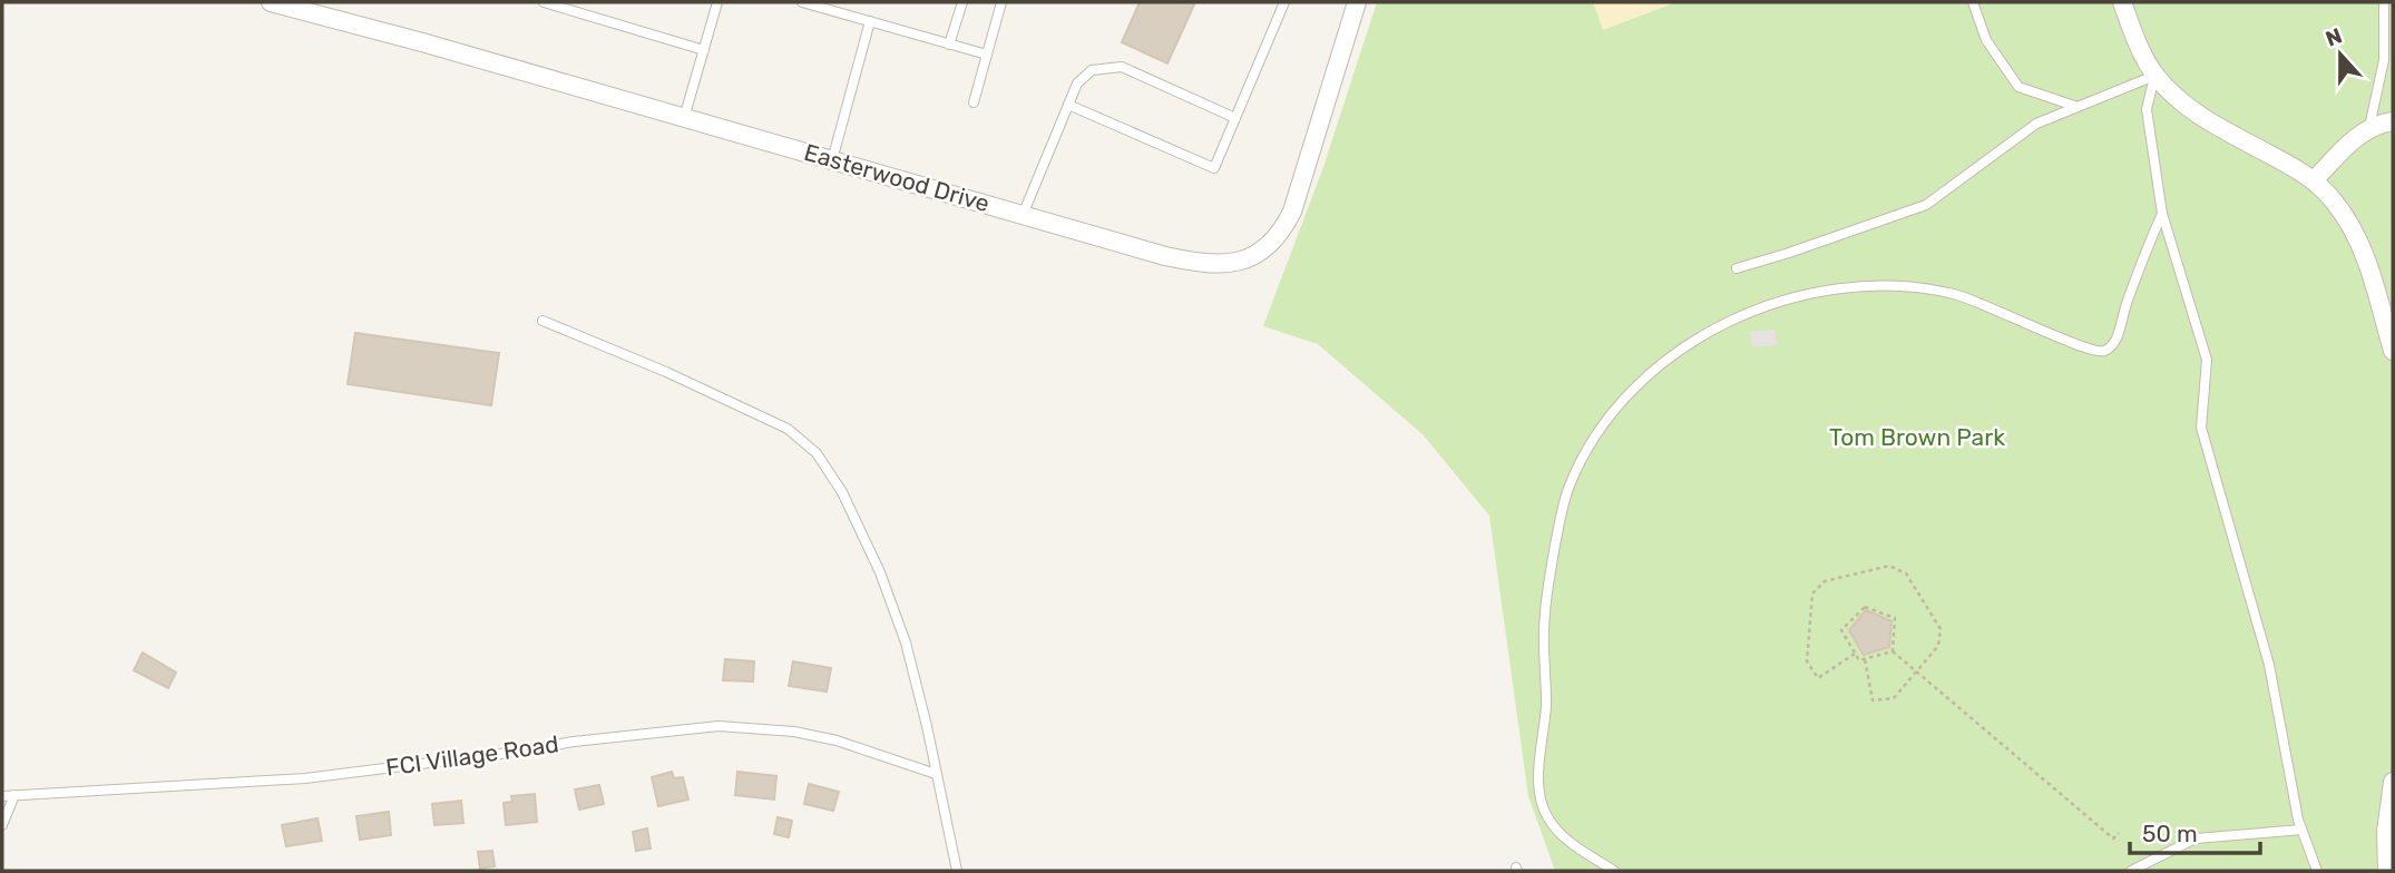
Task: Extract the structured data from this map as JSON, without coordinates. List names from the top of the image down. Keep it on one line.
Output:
{"streets":{"street":["Easterwood Drive"],"lane":["FCI Village Road"]},"parks":["Tom Brown Park"],"scale_bar":"50 m","north":"top"}
